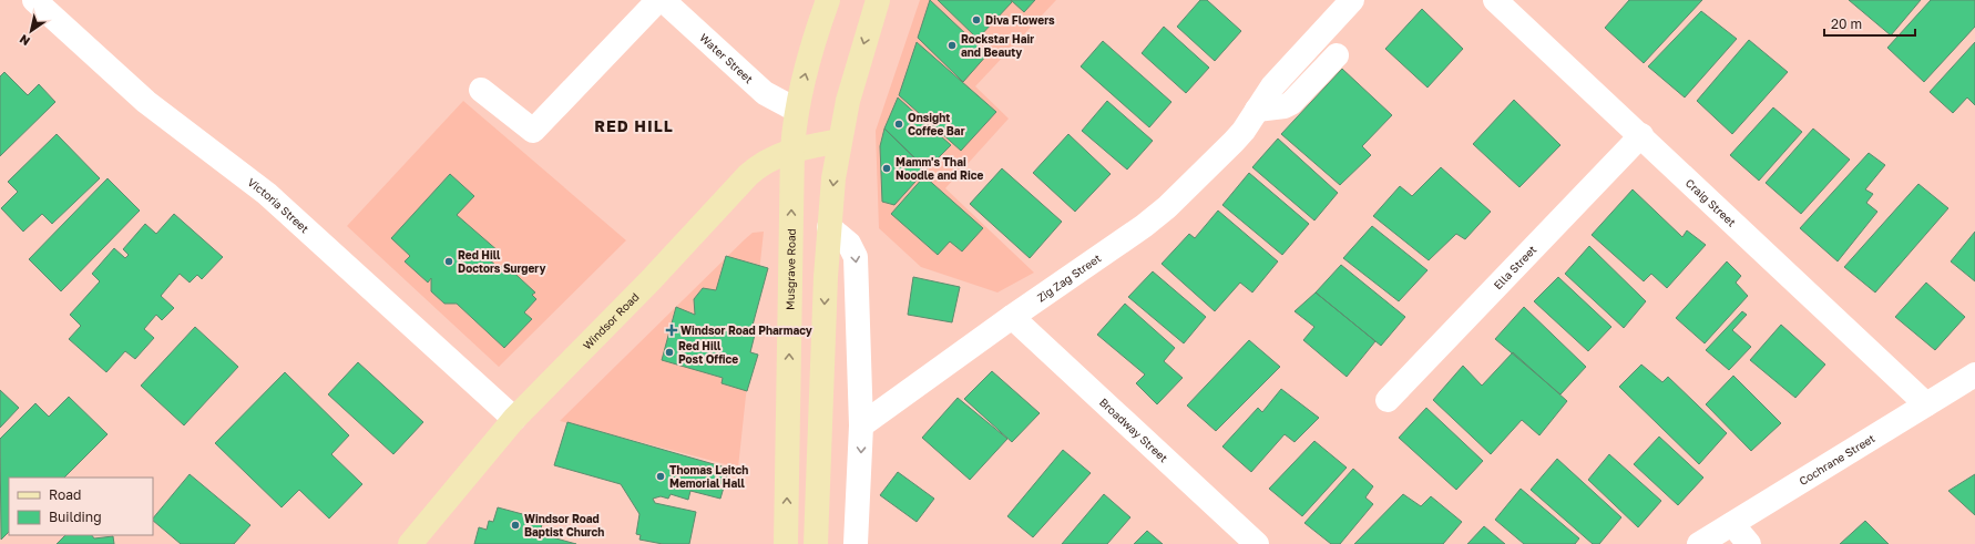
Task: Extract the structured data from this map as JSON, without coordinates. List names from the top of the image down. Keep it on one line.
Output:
{"streets":{"main road":["Musgrave Road","Windsor Road"],"street":["Water Street","Craig Street","Victoria Street","Ella Street","Zig Zag Street","Broadway Street","Cochrane Street"]},"crossings":[["Water Street","Musgrave Road"],["Craig Street","Ella Street"],["Craig Street","Cochrane Street"],["Victoria Street","Windsor Road"],["Musgrave Road","Windsor Road"],["Zig Zag Street","Broadway Street"]],"districts":["RED HILL"],"places":{"other":["Diva Flowers","Rockstar Hair and Beauty","Onsight Coffee Bar","Mamm's Thai Noodle and Rice","Red Hill Doctors Surgery","Red Hill Post Office","Thomas Leitch Memorial Hall","Windsor Road Baptist Church"],"health":["Windsor Road Pharmacy"]},"legend":["Road","Building"],"scale_bar":"20 m","north":"bottom left"}
